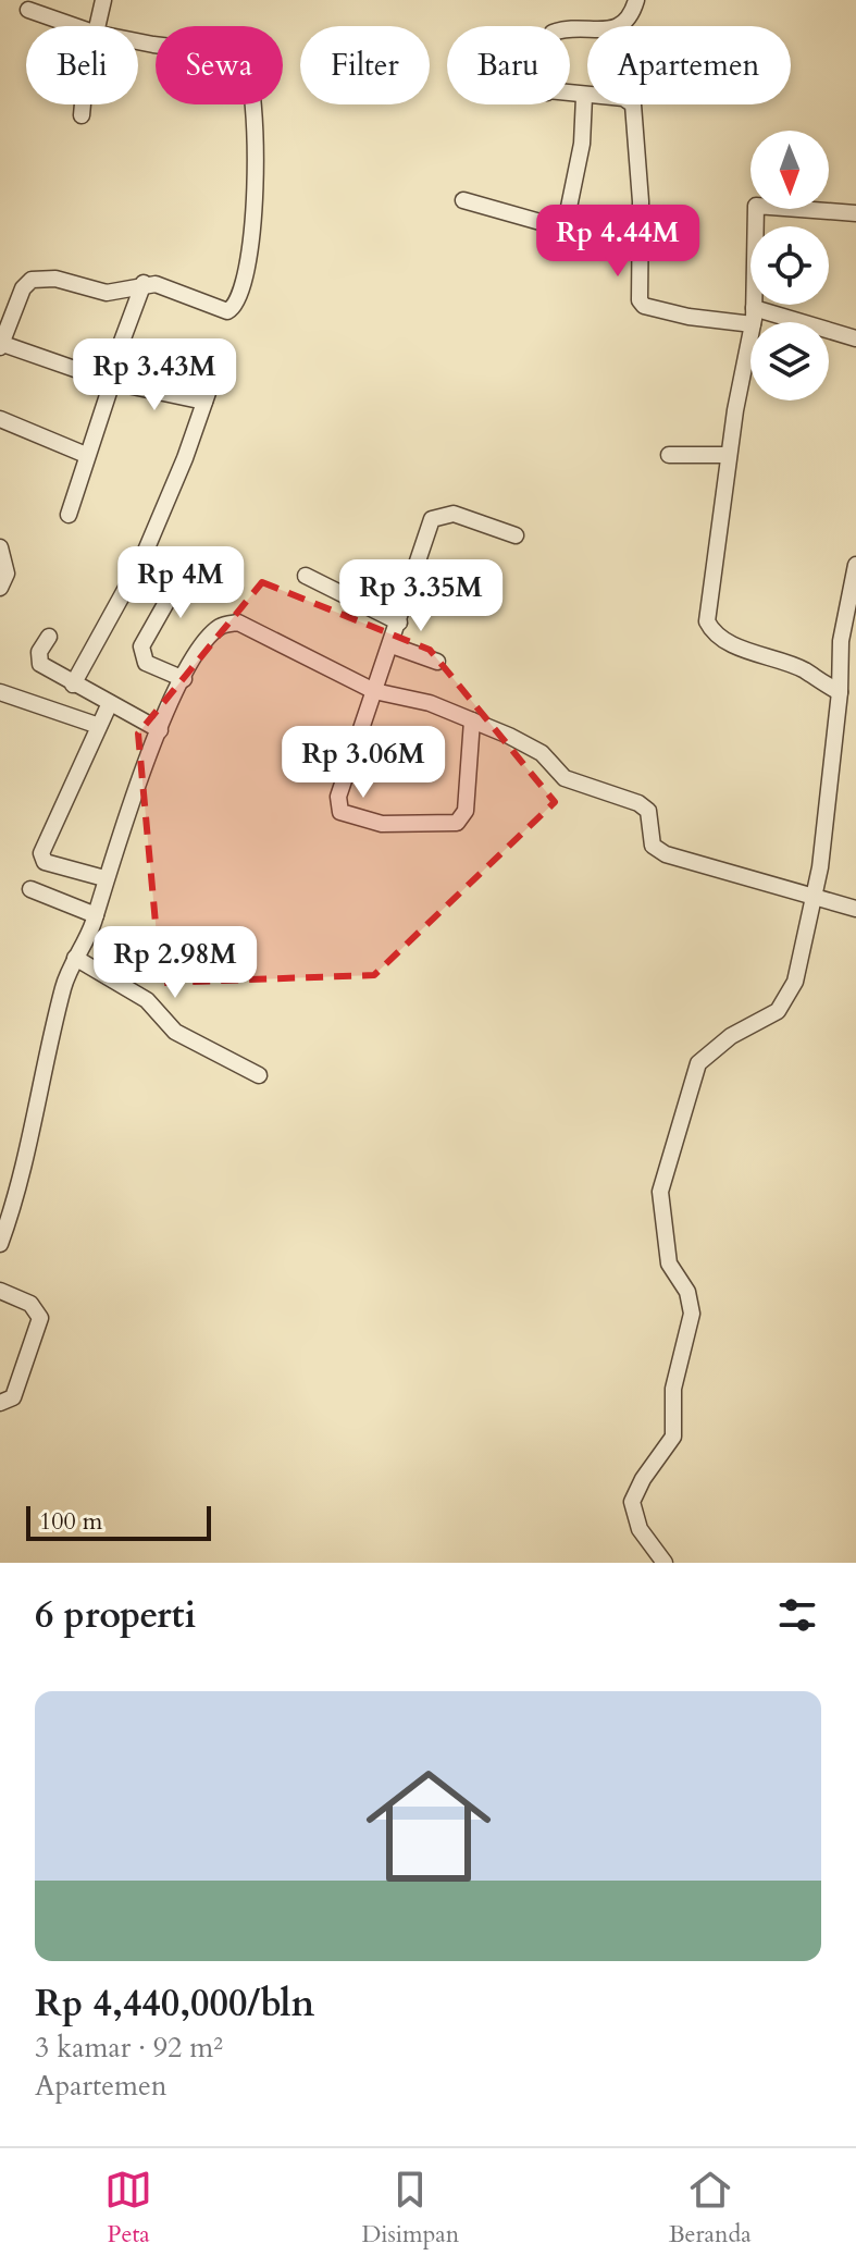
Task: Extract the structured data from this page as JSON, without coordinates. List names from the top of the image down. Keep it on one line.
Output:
{"scale_bar":"100 m","north":"bottom","page":{"chip":["Beli","Sewa","Filter","Baru","Apartemen"],"price":["Rp 4.44M","Rp 3.43M","Rp 4M","Rp 3.35M","Rp 3.06M","Rp 2.98M"],"scale":"100 m","heading":"6 properti","list":[{"name":"Rp 4,440,000/bln","note":"3 kamar · 92 m² · Apartemen"}],"tabs":["Peta","Disimpan","Beranda"]}}
